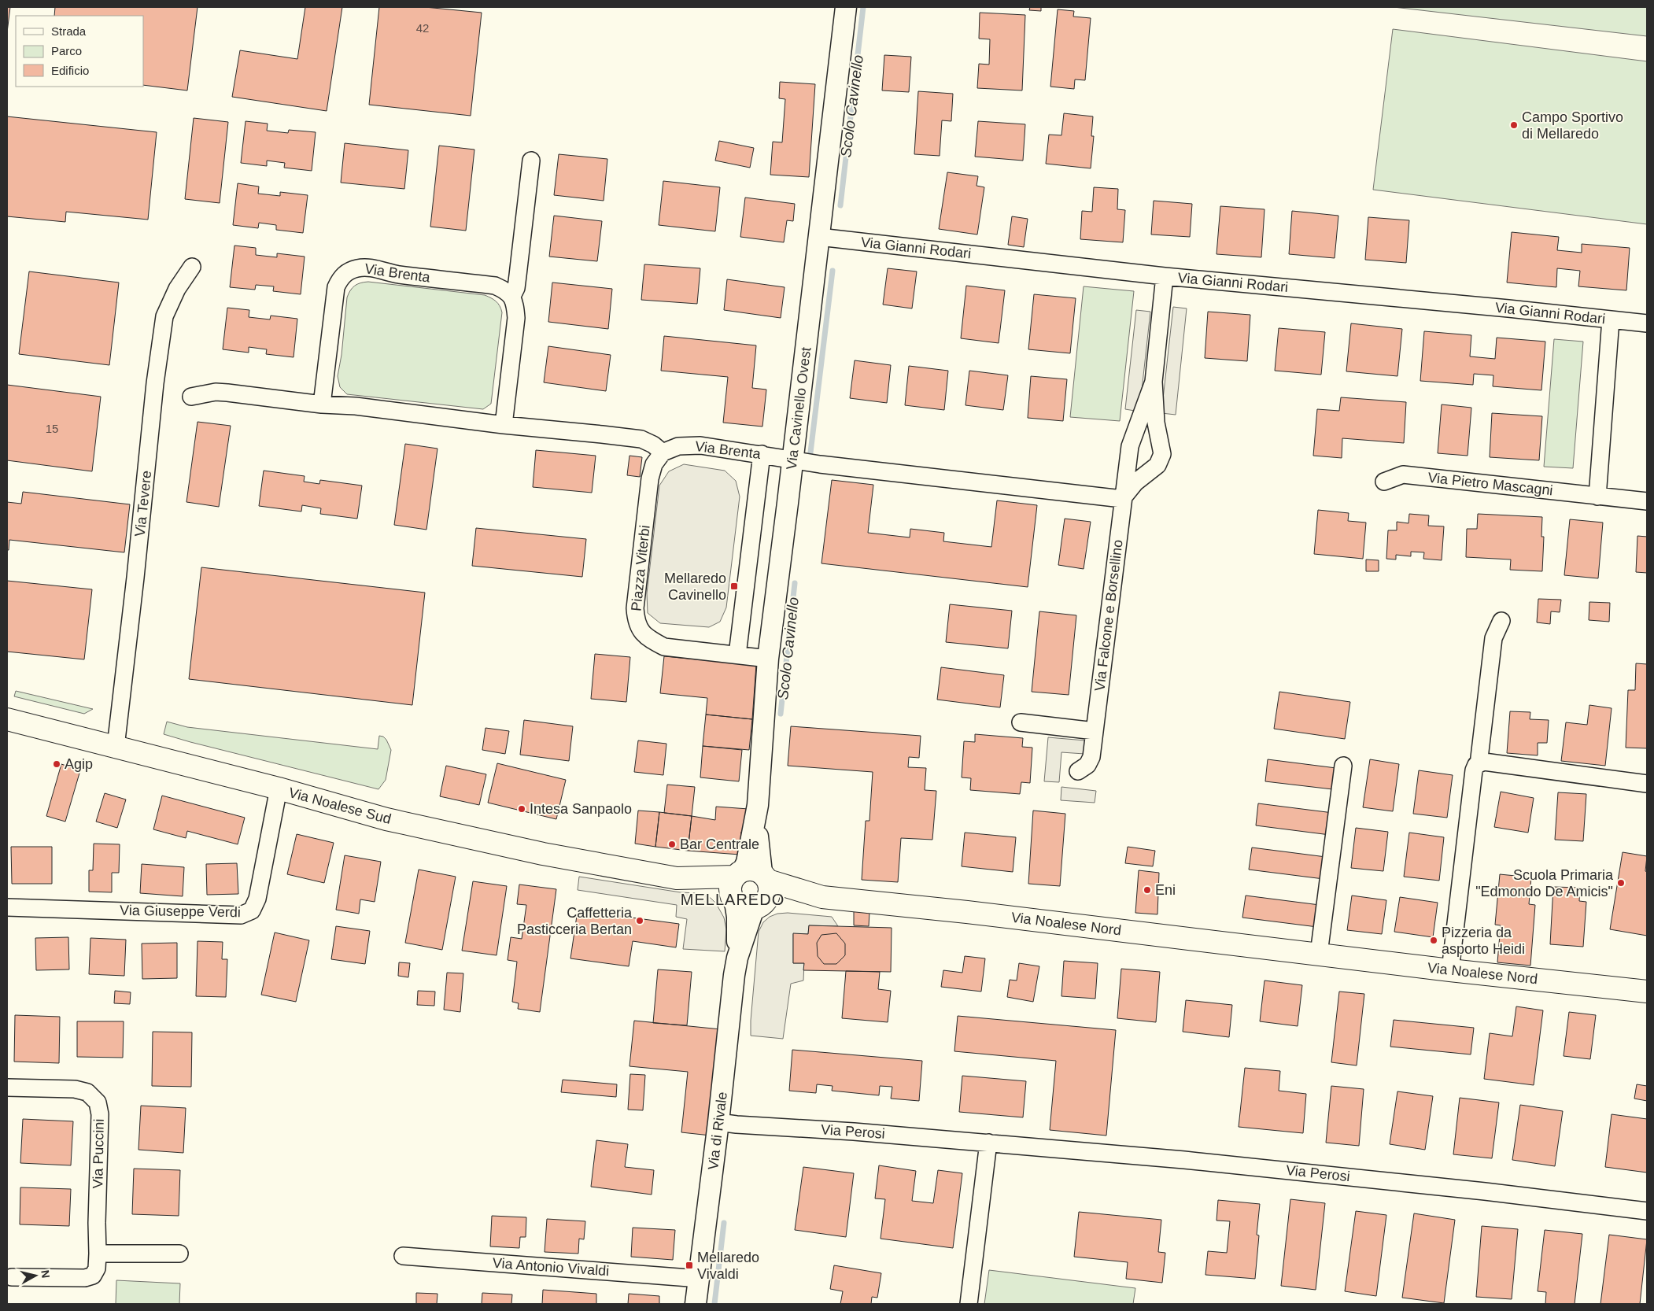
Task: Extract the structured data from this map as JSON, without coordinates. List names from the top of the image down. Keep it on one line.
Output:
{"streets":{"main road":["Via Noalese Sud","Via Noalese Nord"],"street":["Via Gianni Rodari","Via Brenta","Via Cavinello Ovest","Via Pietro Mascagni","Via Tevere","Piazza Viterbi","Via Falcone e Borsellino","Via Giuseppe Verdi","Via di Rivale","Via Perosi","Via Puccini","Via Antonio Vivaldi"]},"crossings":[["Via Gianni Rodari","Via Cavinello Ovest"],["Via Gianni Rodari","Via Falcone e Borsellino"],["Via Brenta","Via Cavinello Ovest"],["Via Brenta","Piazza Viterbi"],["Via Brenta","Via Falcone e Borsellino"],["Via Cavinello Ovest","Piazza Viterbi"],["Via Cavinello Ovest","Via Noalese Sud"],["Via Cavinello Ovest","Via Noalese Nord"],["Via Cavinello Ovest","Via di Rivale"],["Via Tevere","Via Noalese Sud"],["Via Noalese Sud","Via Giuseppe Verdi"],["Via Noalese Sud","Via Noalese Nord"],["Via Noalese Sud","Via di Rivale"],["Via Noalese Nord","Via di Rivale"],["Via di Rivale","Via Perosi"],["Via di Rivale","Via Antonio Vivaldi"]],"districts":["MELLAREDO"],"water":["Scolo Cavinello"],"places":{"other":["Campo Sportivo di Mellaredo","Agip","Intesa Sanpaolo","Bar Centrale","Scuola Primaria \"Edmondo De Amicis\"","Eni","Caffetteria Pasticceria Bertan","Pizzeria da asporto Heidi"],"transit":["Mellaredo Cavinello","Mellaredo Vivaldi"]},"house_numbers":["42","15"],"legend":["Strada","Parco","Edificio"],"north":"right"}
